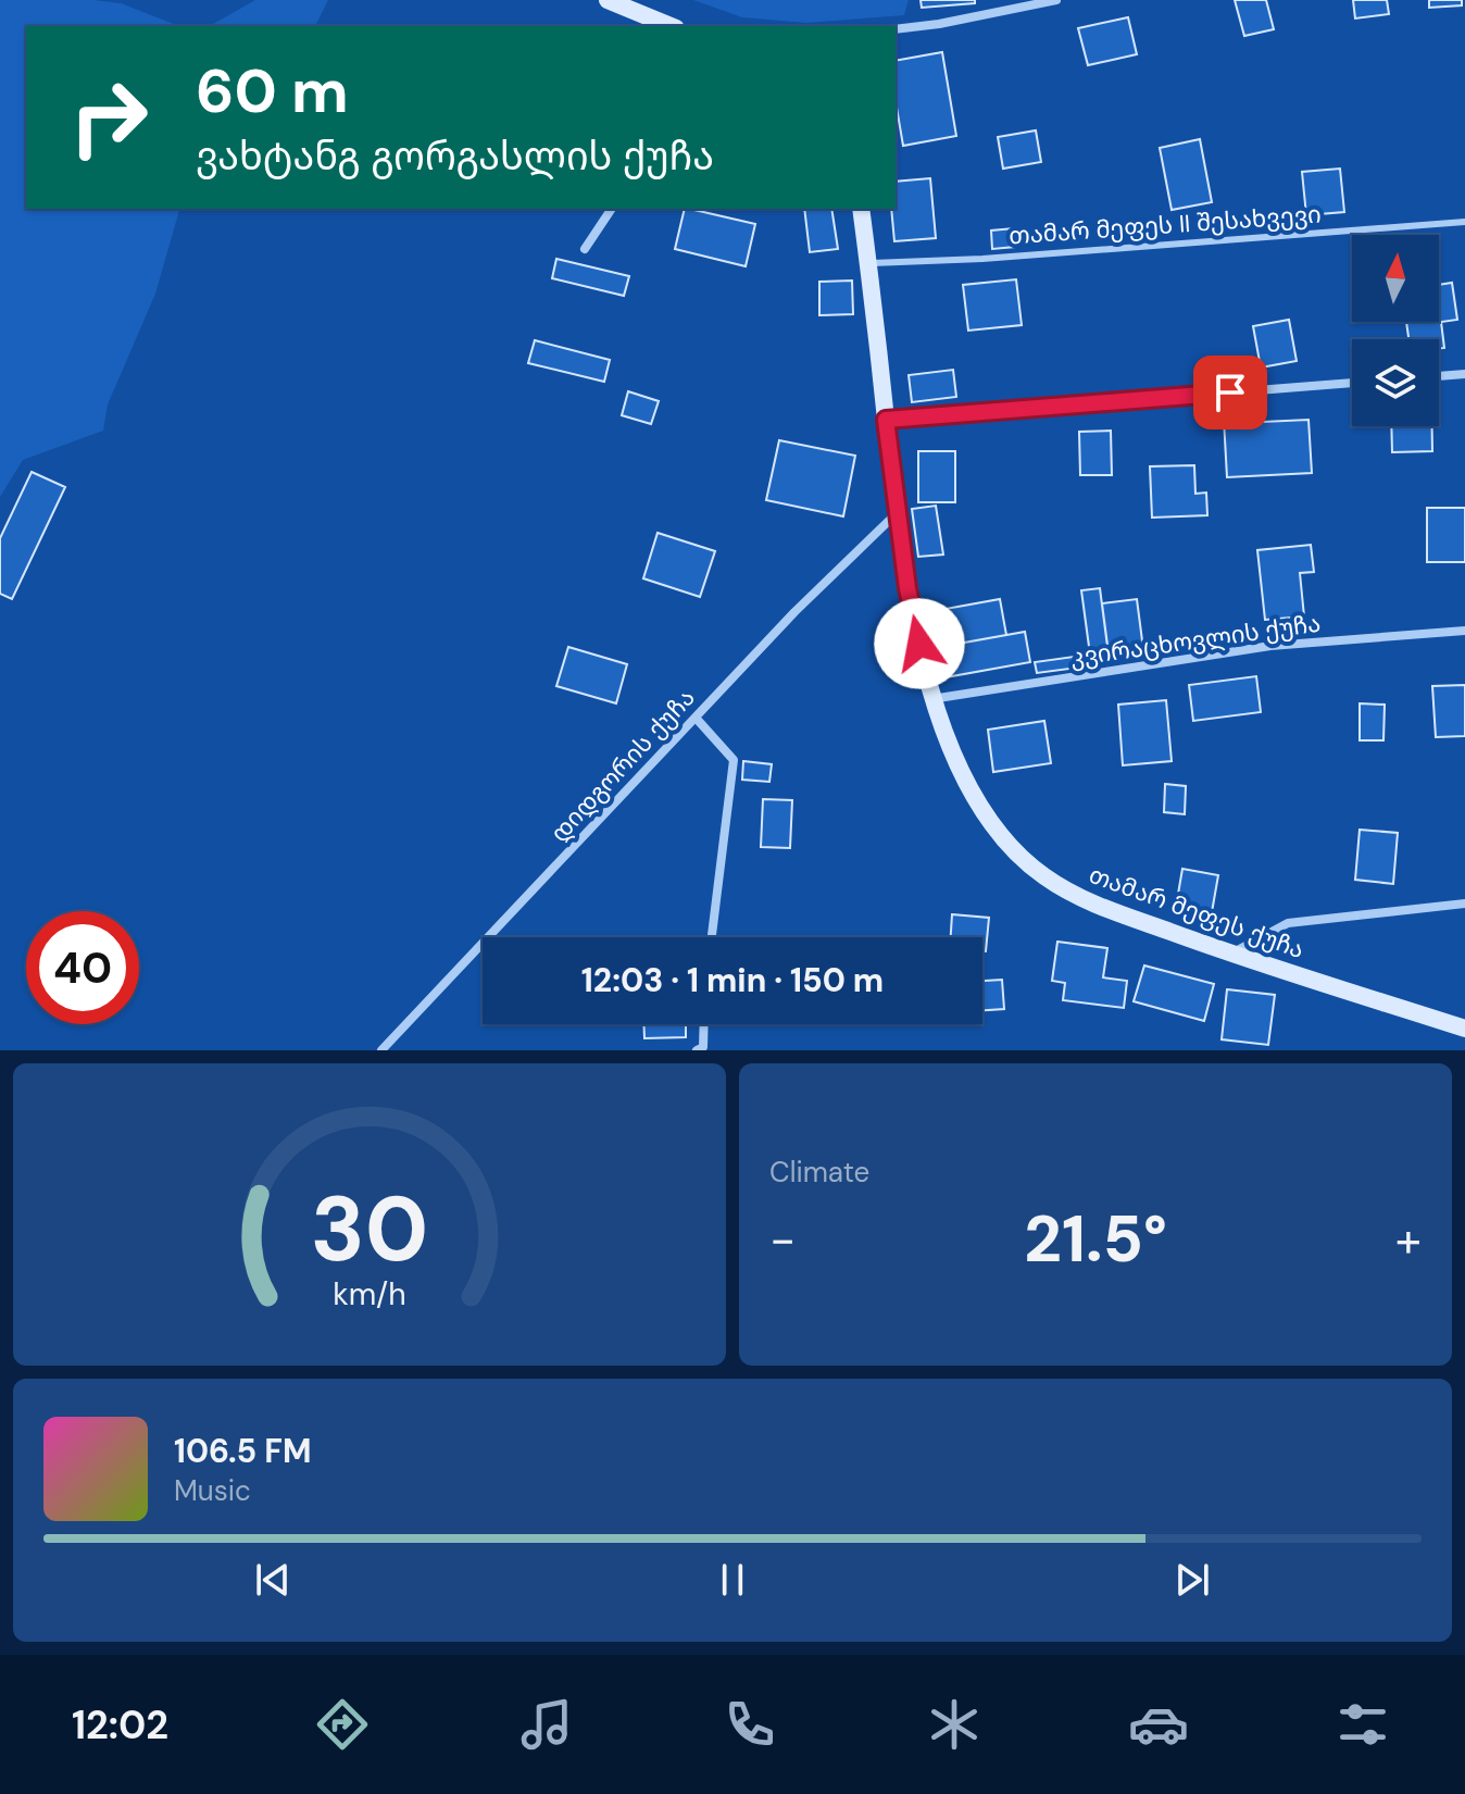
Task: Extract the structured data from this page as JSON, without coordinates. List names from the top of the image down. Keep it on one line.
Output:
{"streets":{"street":["კვირაცხოვლის ქუჩა","დიდგორის ქუჩა","თამარ მეფეს ქუჩა"],"lane":["თამარ მეფეს II შესახვევი"]},"crossings":[["თამარ მეფეს II შესახვევი","თამარ მეფეს ქუჩა"],["კვირაცხოვლის ქუჩა","თამარ მეფეს ქუჩა"],["დიდგორის ქუჩა","თამარ მეფეს ქუჩა"]],"north":"top","page":{"turn":["60 m","ვახტანგ გორგასლის ქუჩა"],"limit":"40","trip":"12:03 · 1 min · 150 m","tile":"Climate","heat":["−","21.5°","+"],"song":["106.5 FM","Music"],"tabs":"12:02","gauge":["30","km/h"]}}
